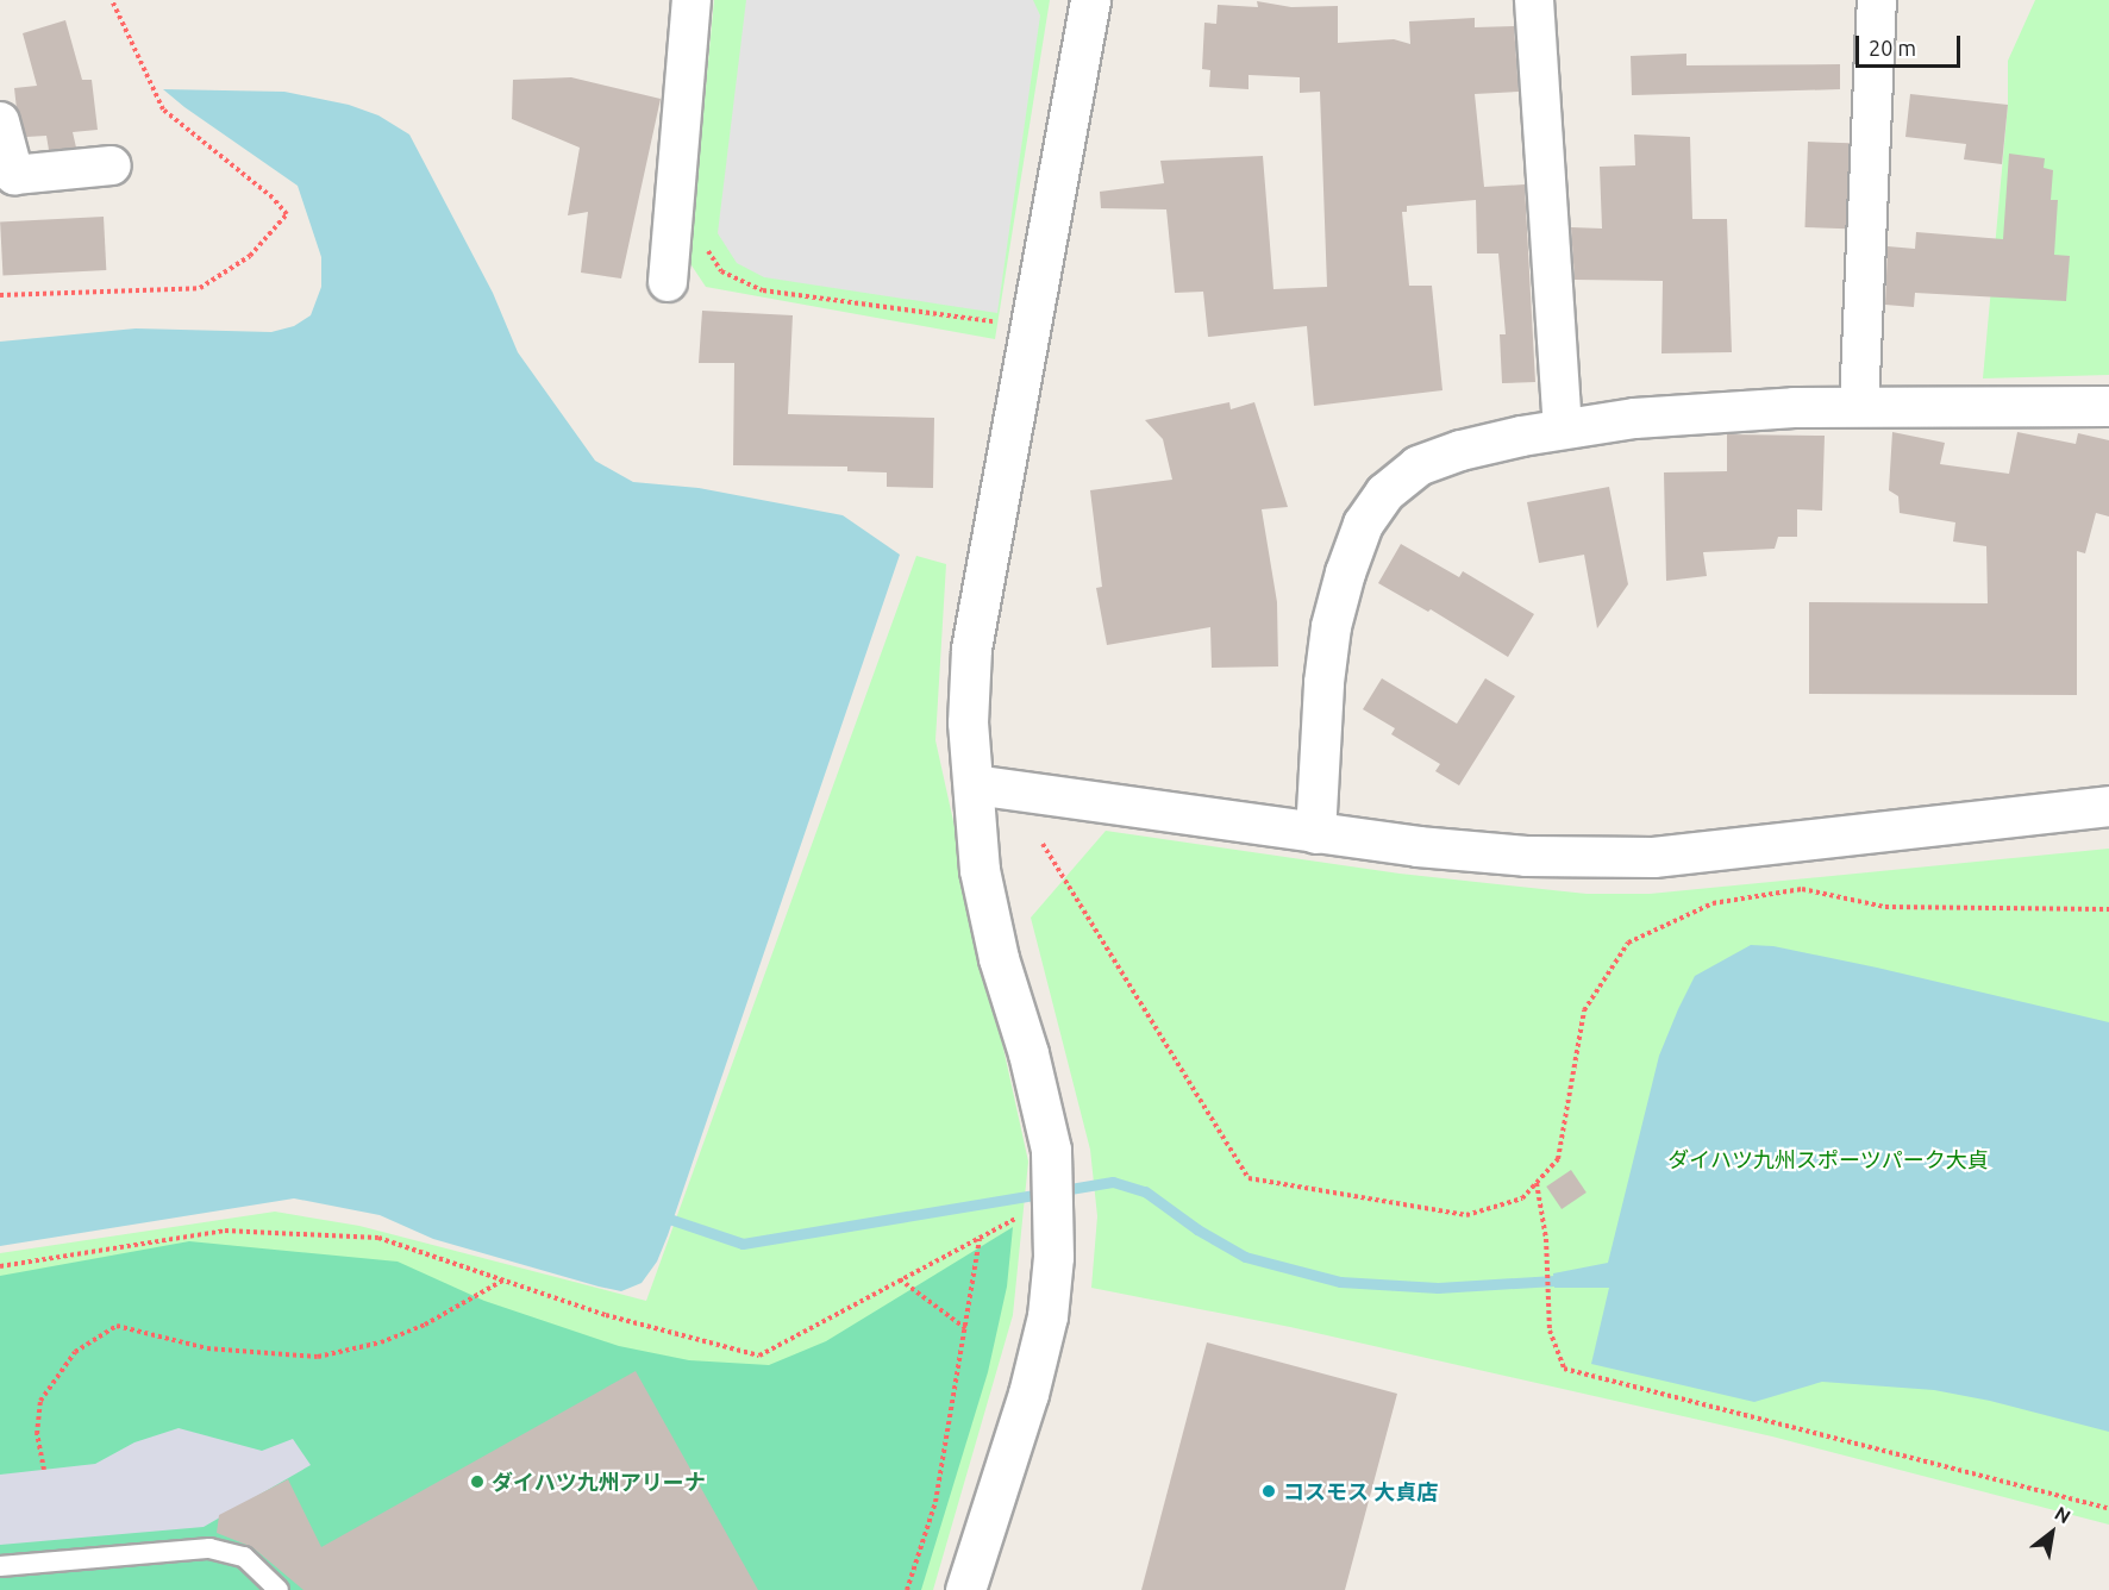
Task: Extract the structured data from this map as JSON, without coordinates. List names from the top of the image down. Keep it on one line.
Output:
{"parks":["ダイハツ九州スポーツパーク大貞"],"places":["ダイハツ九州アリーナ","コスモス 大貞店"],"scale_bar":"20 m","north":"top right"}
